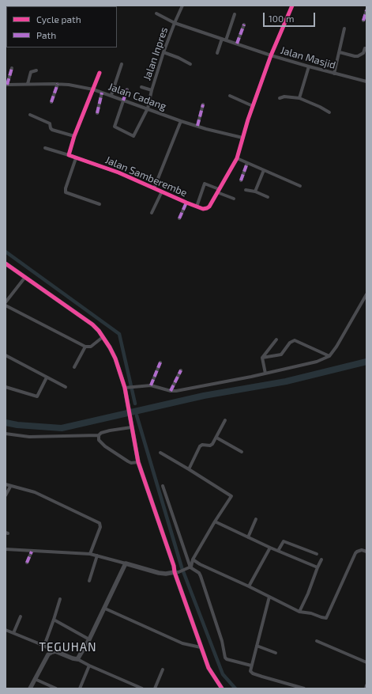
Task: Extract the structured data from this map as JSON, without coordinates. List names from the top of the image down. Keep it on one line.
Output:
{"streets":{"street":["Jalan Inpres","Jalan Masjid","Jalan Cadang","Jalan Samberembe"]},"crossings":[["Jalan Inpres","Jalan Masjid"],["Jalan Inpres","Jalan Cadang"],["Jalan Masjid","Jalan Samberembe"],["Jalan Cadang","Jalan Samberembe"]],"districts":["TEGUHAN"],"legend":["Cycle path","Path"],"scale_bar":"100 m"}
